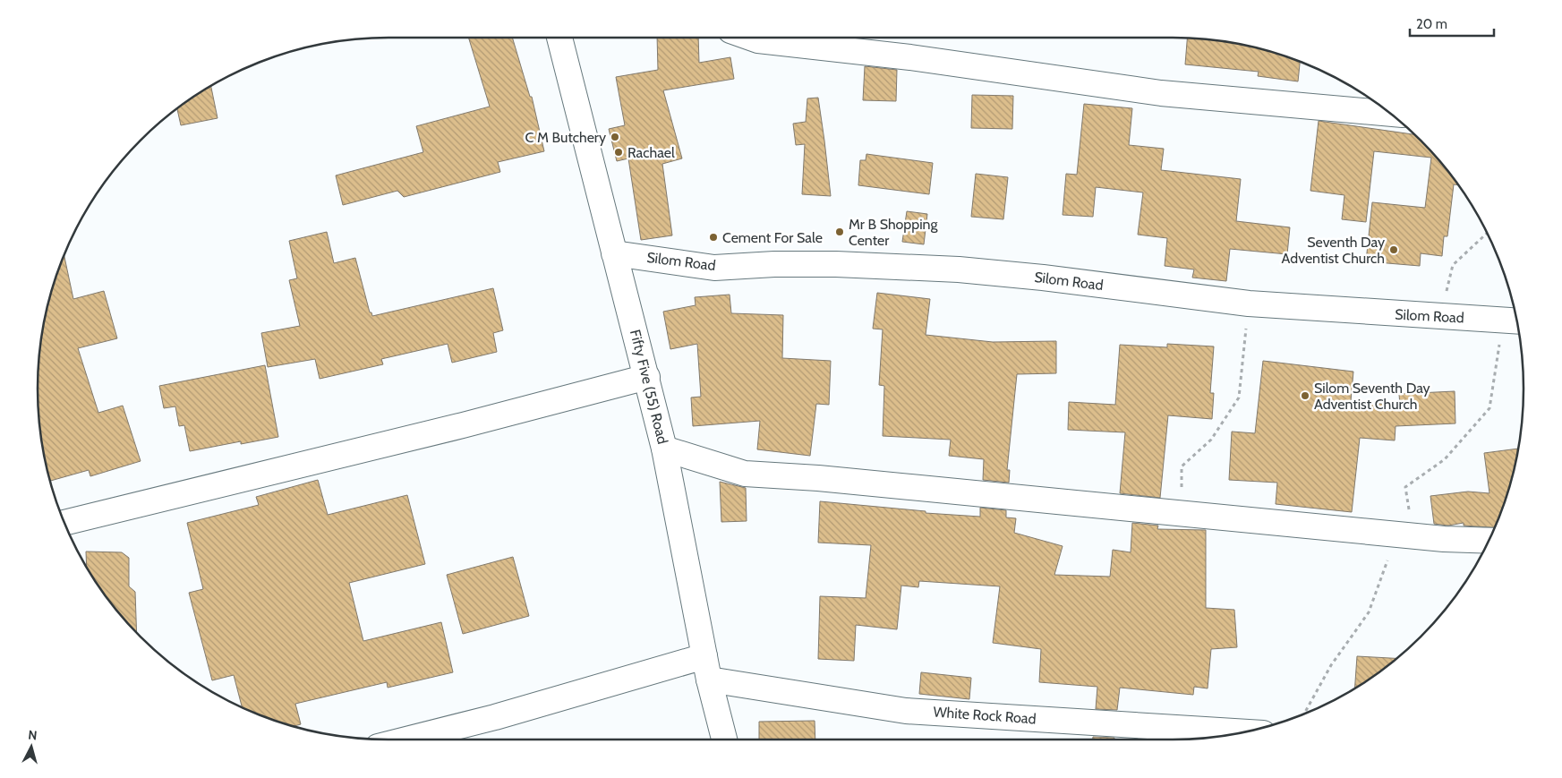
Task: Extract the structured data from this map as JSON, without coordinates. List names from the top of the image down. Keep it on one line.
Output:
{"streets":{"street":["Silom Road","Fifty Five (55) Road","White Rock Road"]},"crossings":[["Silom Road","Fifty Five (55) Road"],["Fifty Five (55) Road","White Rock Road"]],"places":["C M Butchery","Rachael","Mr B Shopping Center","Cement For Sale","Seventh Day Adventist Church","Silom Seventh Day Adventist Church"],"scale_bar":"20 m","north":"top"}
